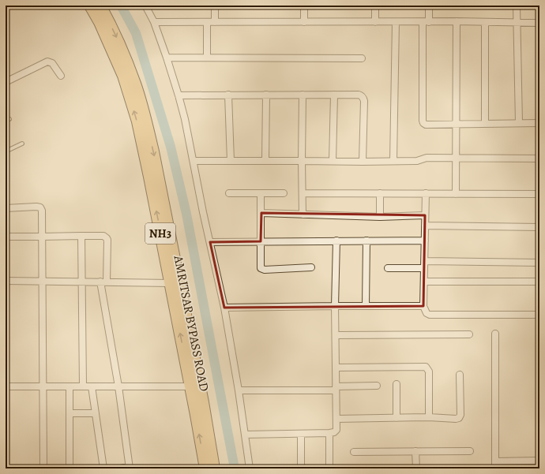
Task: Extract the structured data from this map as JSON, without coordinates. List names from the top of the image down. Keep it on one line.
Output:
{"streets":{"highway":["NH3","AMRITSAR BYPASS ROAD"]}}
